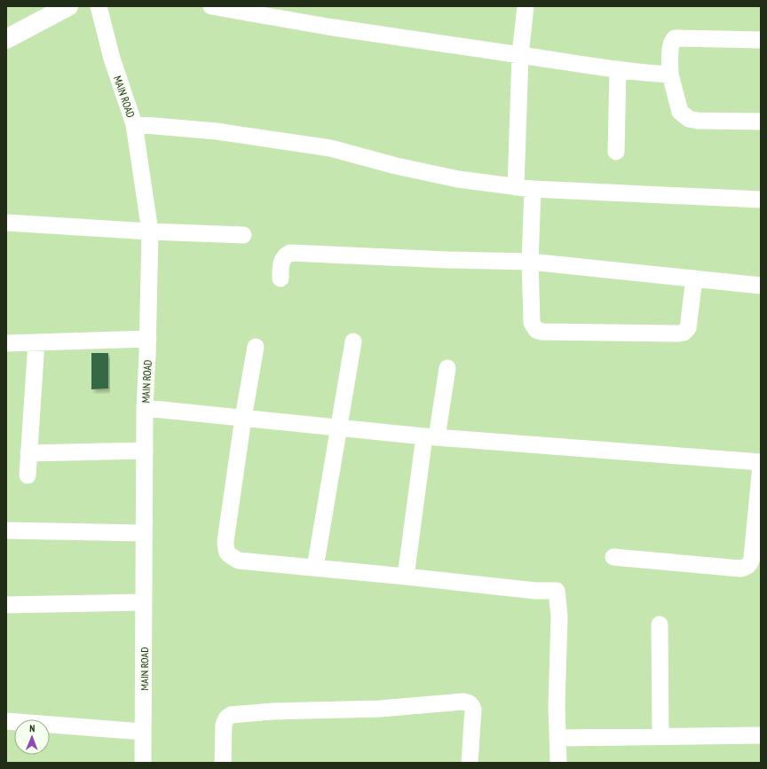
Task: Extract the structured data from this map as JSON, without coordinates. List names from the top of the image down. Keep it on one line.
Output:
{"streets":{"street":["MAIN ROAD"]},"north":"top"}
